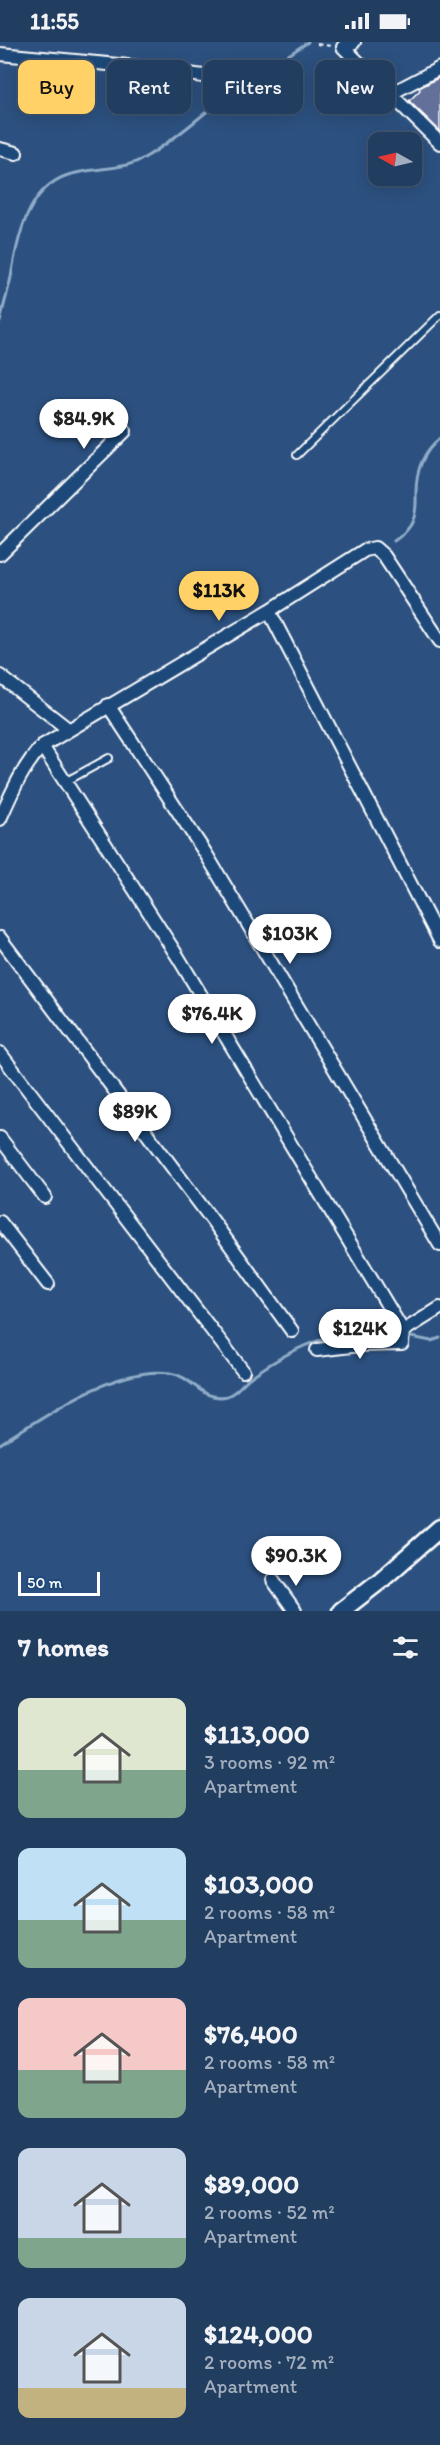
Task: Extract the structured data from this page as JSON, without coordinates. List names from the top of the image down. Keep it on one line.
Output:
{"scale_bar":"50 m","north":"left","page":{"status":"11:55","chip":["Buy","Rent","Filters","New"],"price":["$84.9K","$113K","$103K","$76.4K","$89K","$124K","$90.3K"],"scale":"50 m","heading":"7 homes","list":[{"name":"$113,000","note":"3 rooms · 92 m² · Apartment"},{"name":"$103,000","note":"2 rooms · 58 m² · Apartment"},{"name":"$76,400","note":"2 rooms · 58 m² · Apartment"},{"name":"$89,000","note":"2 rooms · 52 m² · Apartment"},{"name":"$124,000","note":"2 rooms · 72 m² · Apartment"}]}}
